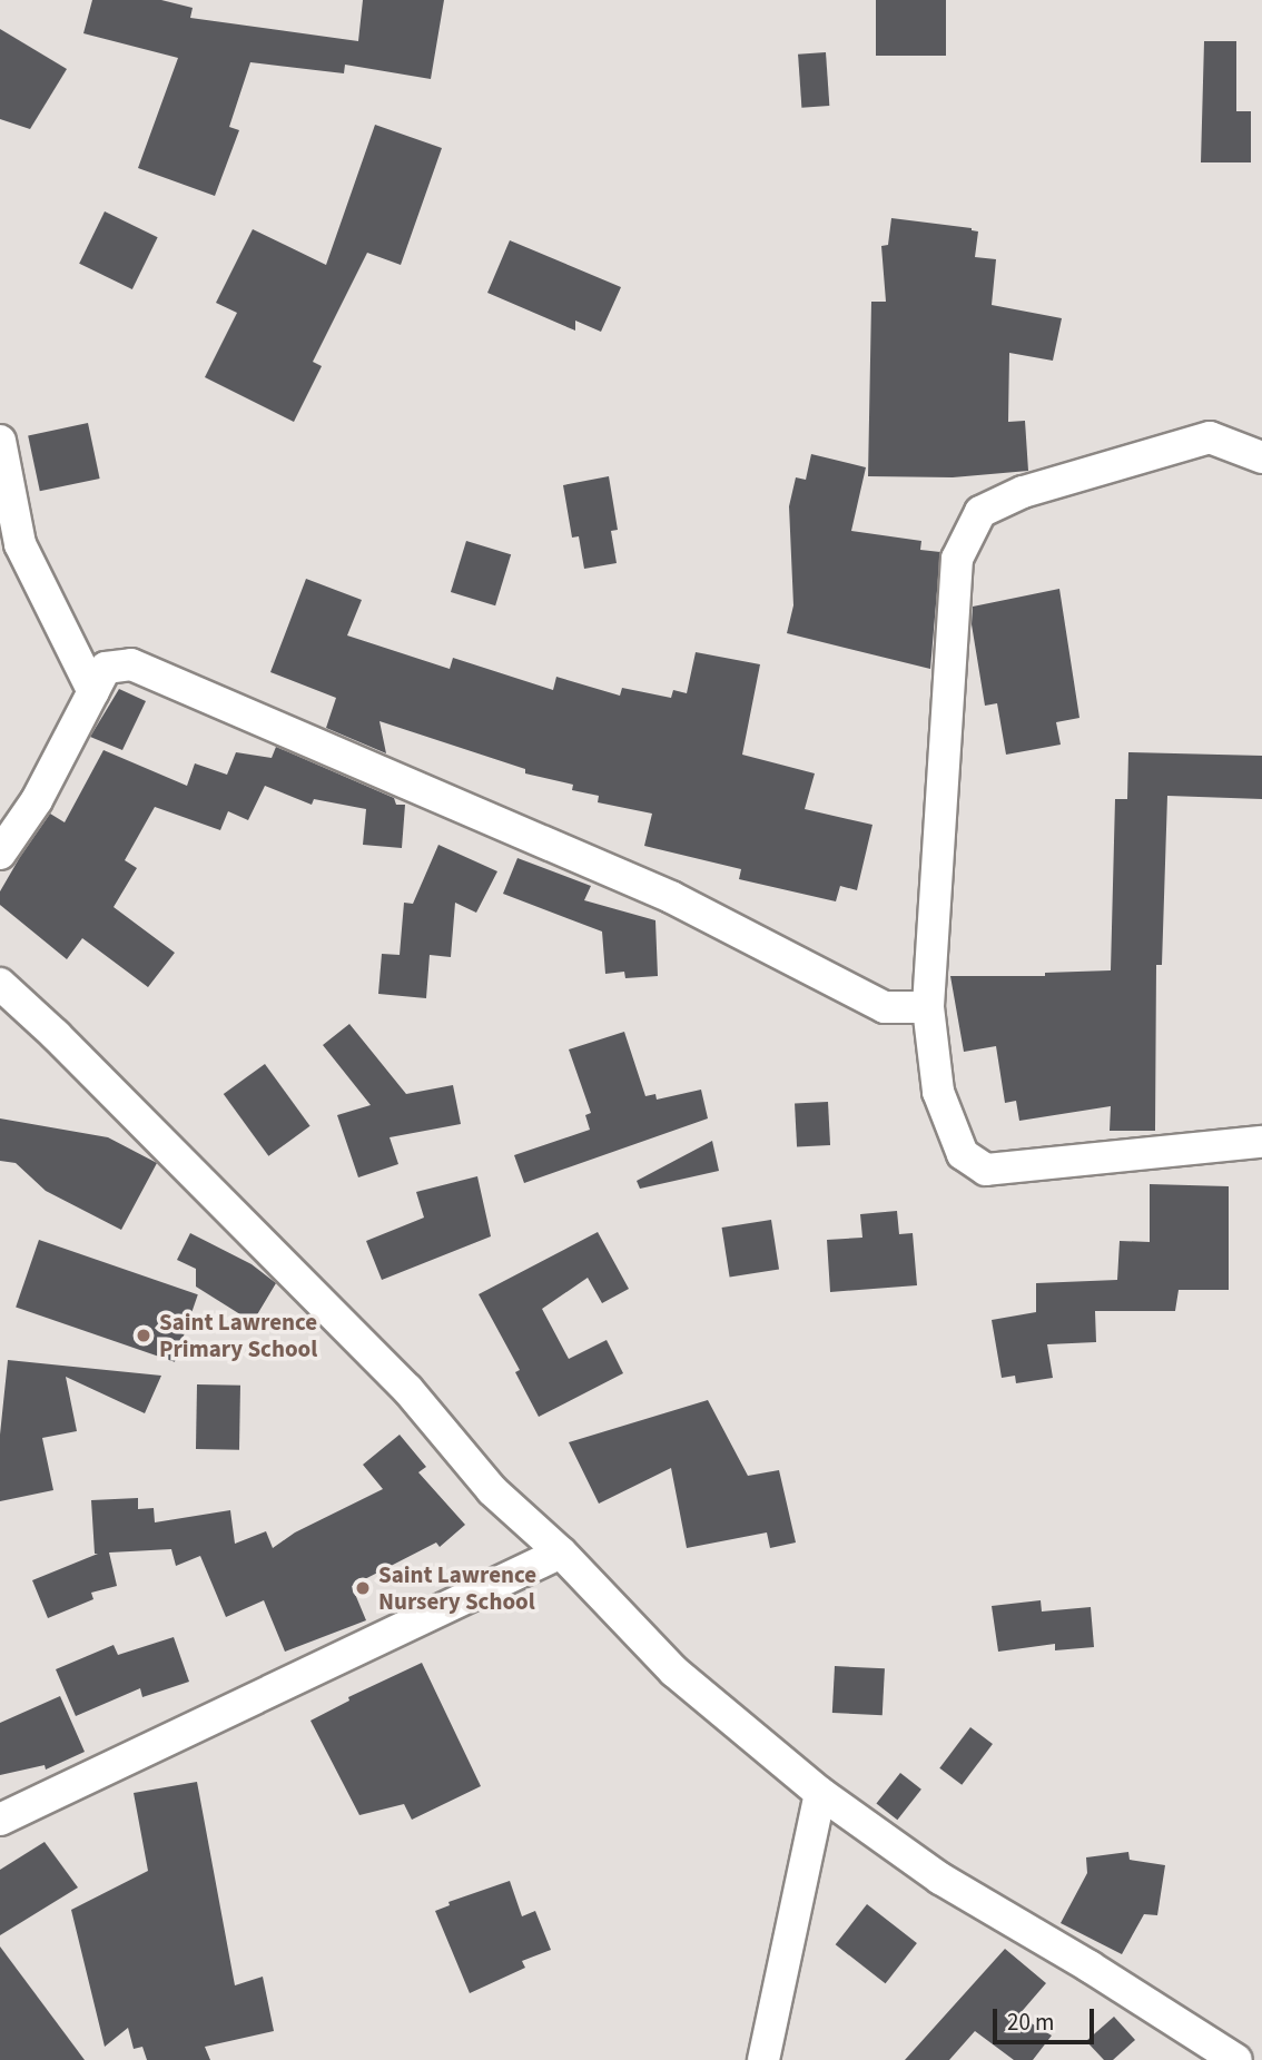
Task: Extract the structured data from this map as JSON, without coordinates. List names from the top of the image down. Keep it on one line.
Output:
{"places":["Saint Lawrence Primary School","Saint Lawrence Nursery School"],"scale_bar":"20 m"}
